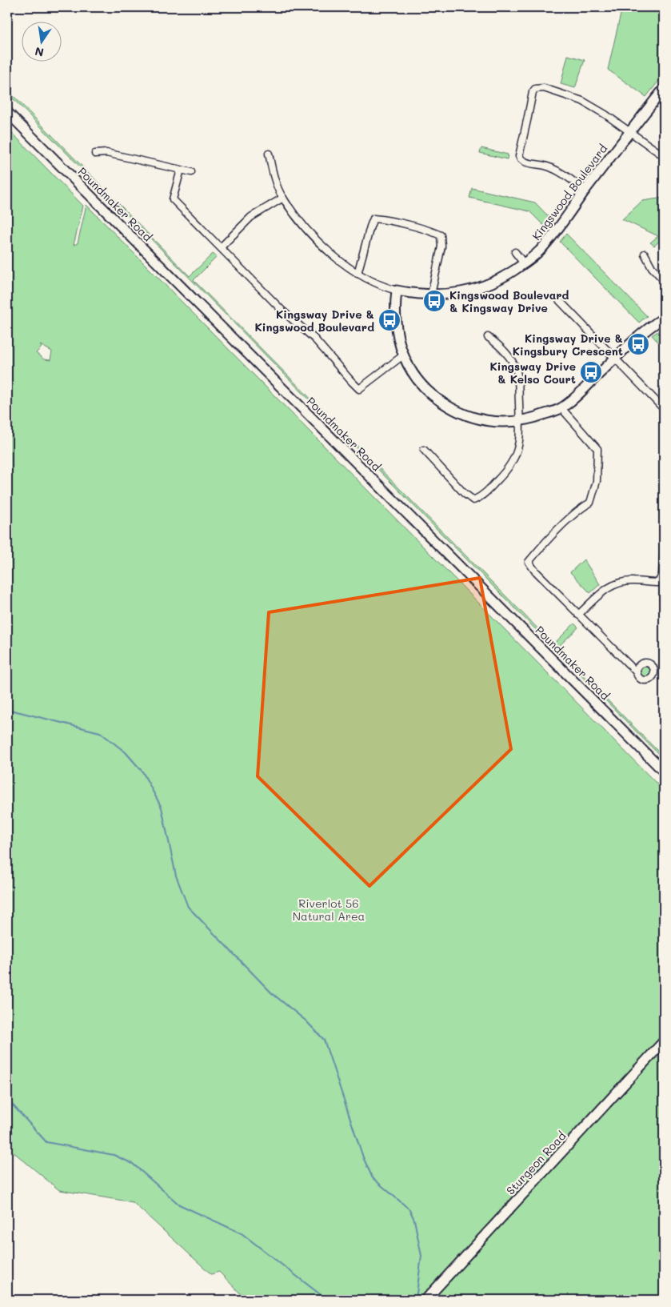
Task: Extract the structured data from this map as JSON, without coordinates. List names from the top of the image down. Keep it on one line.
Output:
{"streets":{"street":["Kingswood Boulevard","Poundmaker Road","Sturgeon Road"]},"parks":["Riverlot 56 Natural Area"],"places":{"bus stop":["Kingswood Boulevard & Kingsway Drive","Kingsway Drive & Kingswood Boulevard","Kingsway Drive & Kingsbury Crescent","Kingsway Drive & Kelso Court"]},"north":"bottom"}
